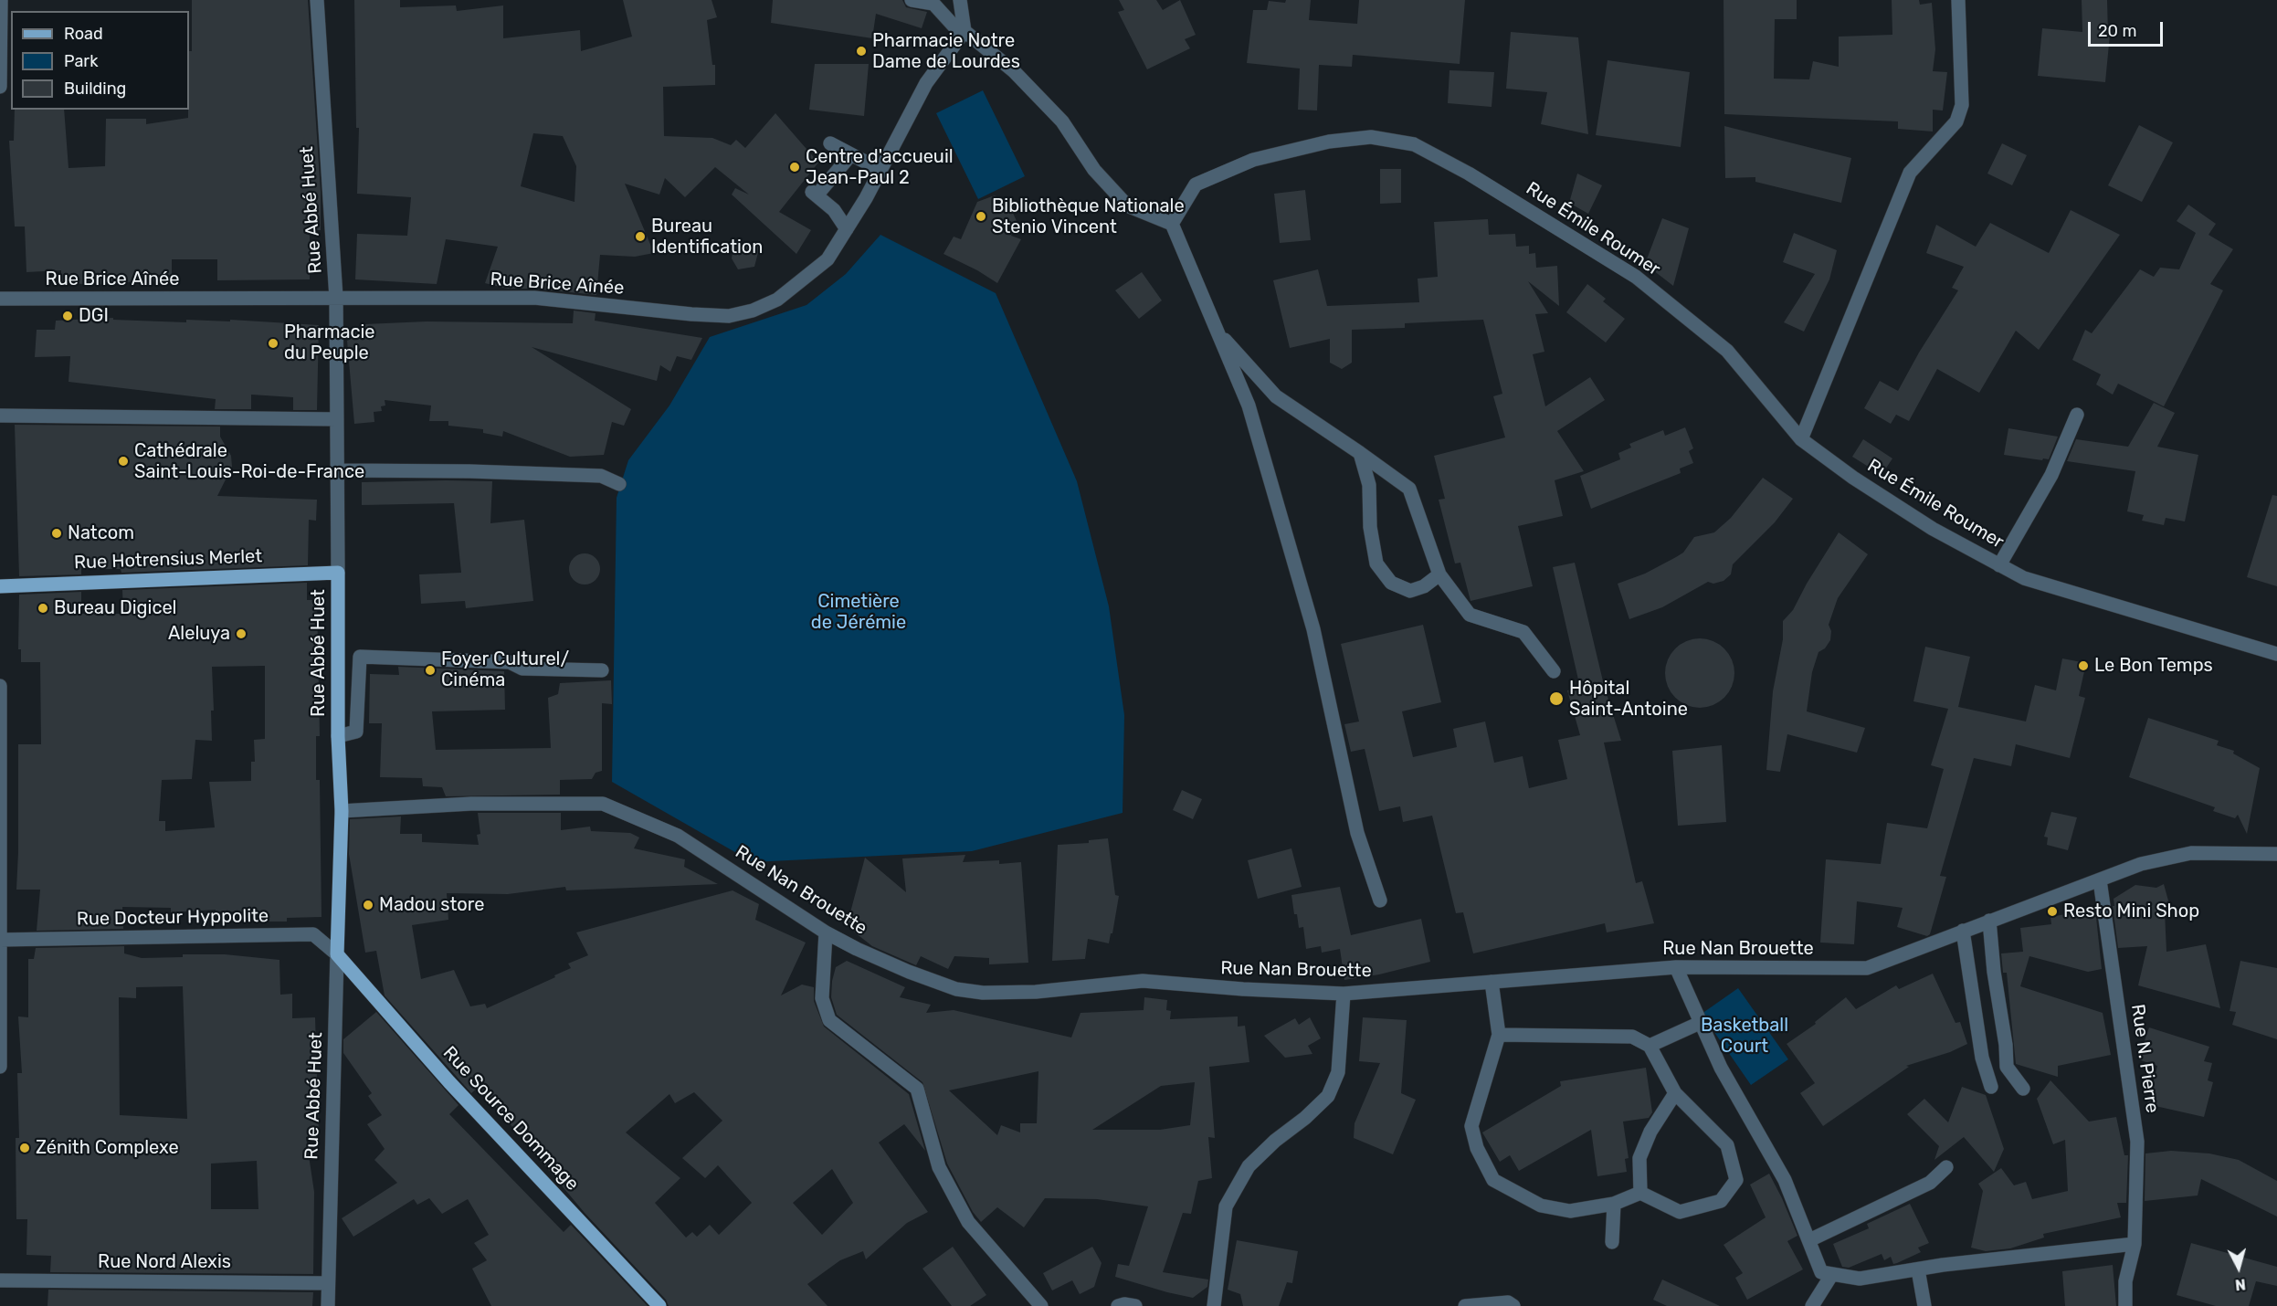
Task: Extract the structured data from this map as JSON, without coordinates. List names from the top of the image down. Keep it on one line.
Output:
{"streets":{"main road":["Rue Abbé Huet","Rue Hotrensius Merlet","Rue Source Dommage"],"street":["Rue Émile Roumer","Rue Brice Aînée","Rue Nan Brouette","Rue Docteur Hyppolite","Rue N. Pierre","Rue Nord Alexis"]},"crossings":[["Rue Abbé Huet","Rue Brice Aînée"],["Rue Abbé Huet","Rue Hotrensius Merlet"],["Rue Abbé Huet","Rue Nan Brouette"],["Rue Abbé Huet","Rue Docteur Hyppolite"],["Rue Abbé Huet","Rue Source Dommage"],["Rue Abbé Huet","Rue Nord Alexis"],["Rue Nan Brouette","Rue N. Pierre"],["Rue Docteur Hyppolite","Rue Source Dommage"]],"parks":["Cimetière de Jérémie","Basketball Court"],"places":["Pharmacie Notre Dame de Lourdes","Centre d'accueuil Jean-Paul 2","Bibliothèque Nationale Stenio Vincent","Bureau Identification","DGI","Pharmacie du Peuple","Cathédrale Saint-Louis-Roi-de-France","Natcom","Bureau Digicel","Aleluya","Le Bon Temps","Foyer Culturel/ Cinéma","Hôpital Saint-Antoine","Madou store","Resto Mini Shop","Zénith Complexe"],"legend":["Road","Park","Building"],"scale_bar":"20 m","north":"bottom"}
